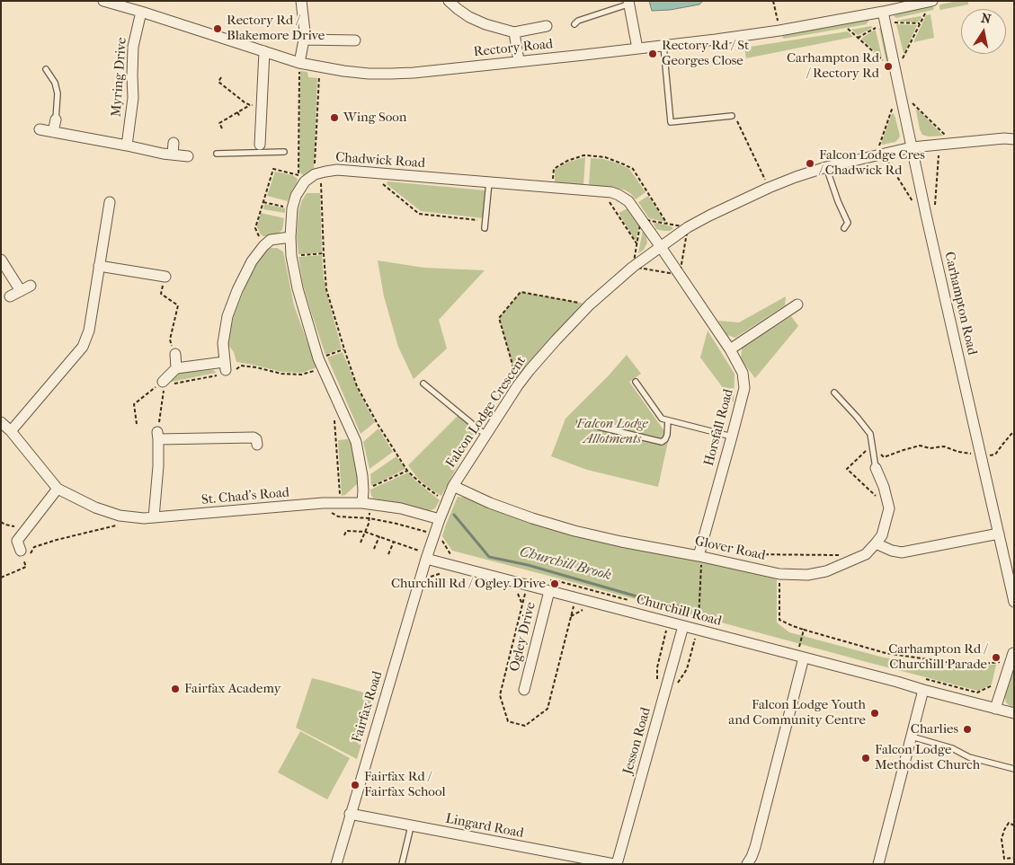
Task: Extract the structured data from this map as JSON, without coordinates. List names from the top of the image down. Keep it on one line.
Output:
{"streets":{"street":["Rectory Road","Myring Drive","Chadwick Road","Carhampton Road","Falcon Lodge Crescent","Horsfall Road","St. Chad's Road","Glover Road","Churchill Road","Ogley Drive","Fairfax Road","Jesson Road","Lingard Road"]},"crossings":[["Rectory Road","Myring Drive"],["Rectory Road","Carhampton Road"],["Chadwick Road","Falcon Lodge Crescent"],["Chadwick Road","Horsfall Road"],["Carhampton Road","Falcon Lodge Crescent"],["Falcon Lodge Crescent","Horsfall Road"],["Falcon Lodge Crescent","St. Chad's Road"],["Falcon Lodge Crescent","Glover Road"],["Falcon Lodge Crescent","Churchill Road"],["Falcon Lodge Crescent","Fairfax Road"],["Horsfall Road","Glover Road"],["Churchill Road","Ogley Drive"],["Churchill Road","Fairfax Road"],["Churchill Road","Jesson Road"],["Fairfax Road","Lingard Road"],["Jesson Road","Lingard Road"]],"water":["Churchill Brook"],"parks":["Falcon Lodge Allotments"],"places":["Rectory Rd / Blakemore Drive","Rectory Rd / St Georges Close","Carhampton Rd / Rectory Rd","Wing Soon","Falcon Lodge Cres / Chadwick Rd","Churchill Rd / Ogley Drive","Carhampton Rd / Churchill Parade","Fairfax Academy","Falcon Lodge Youth and Community Centre","Charlies","Falcon Lodge Methodist Church","Fairfax Rd / Fairfax School"],"north":"top"}
